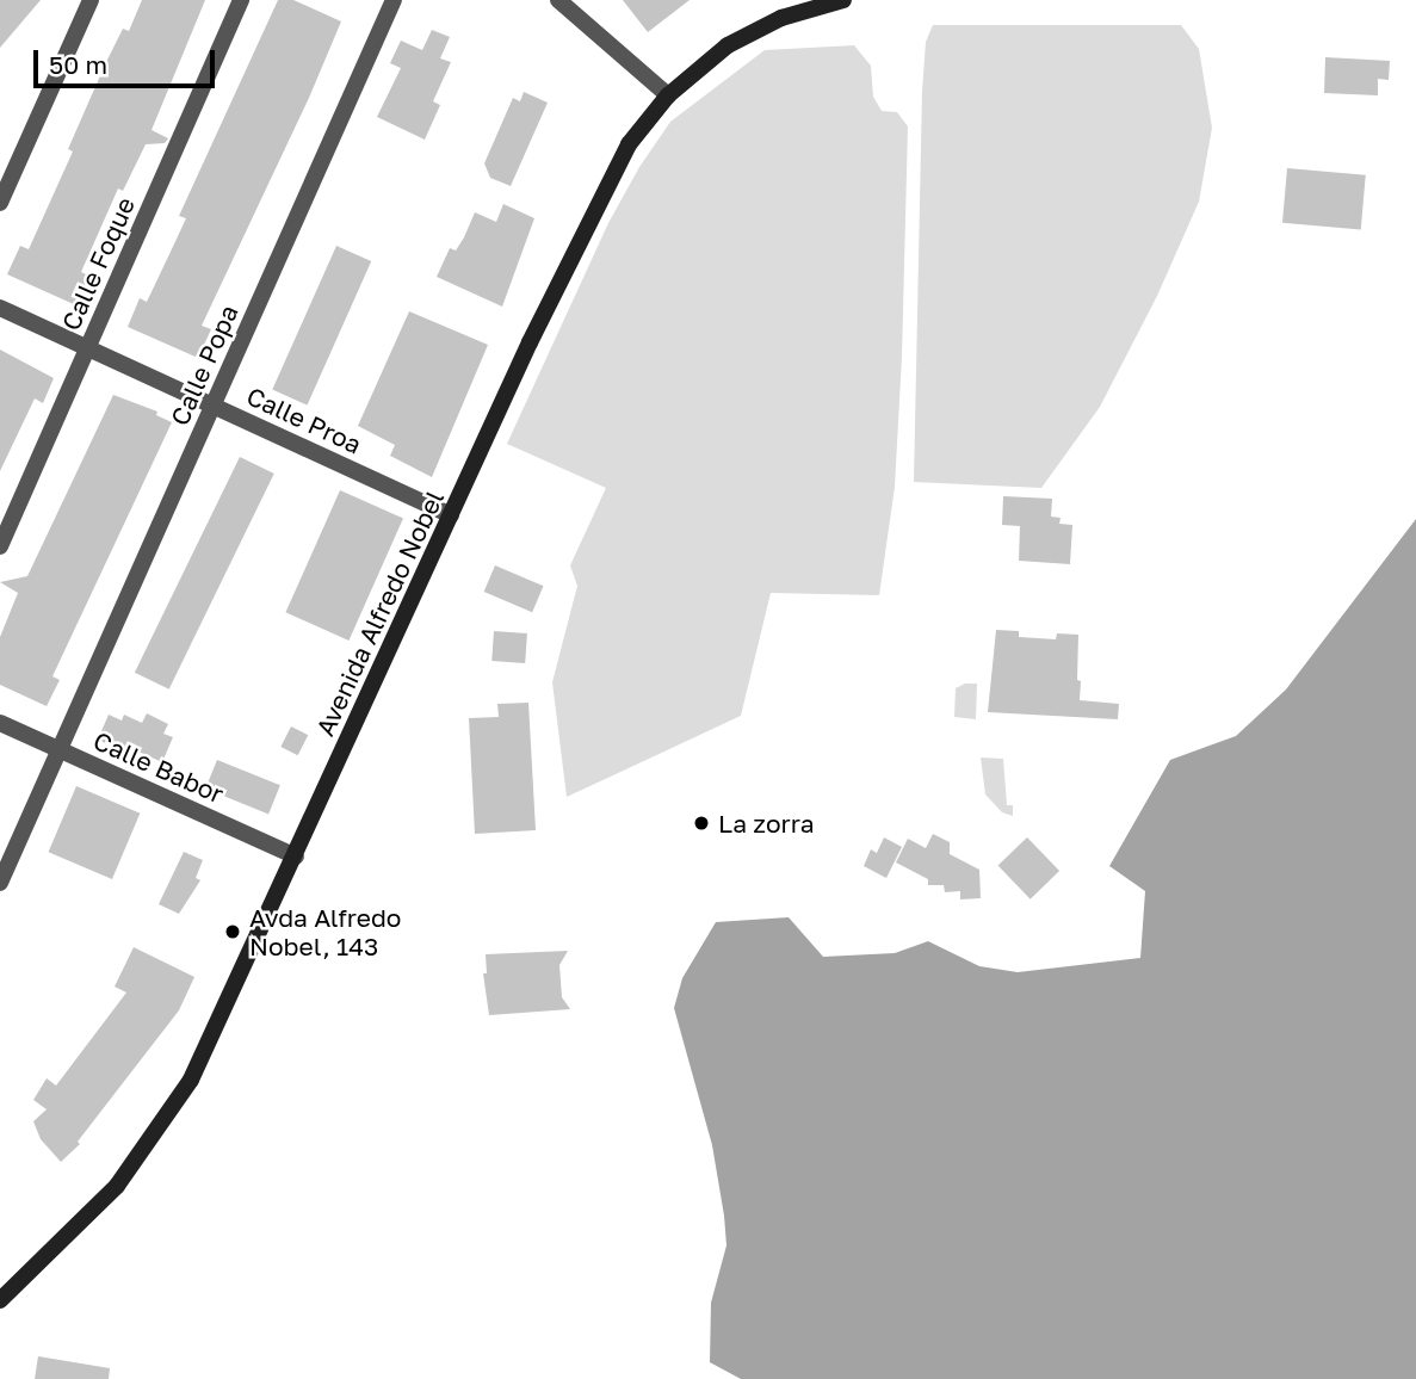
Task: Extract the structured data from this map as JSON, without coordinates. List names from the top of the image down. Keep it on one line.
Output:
{"streets":{"main road":["Avenida Alfredo Nobel"],"street":["Calle Foque","Calle Popa","Calle Proa","Calle Babor"]},"crossings":[["Calle Foque","Calle Proa"],["Calle Popa","Calle Proa"],["Calle Popa","Calle Babor"],["Calle Proa","Avenida Alfredo Nobel"],["Avenida Alfredo Nobel","Calle Babor"]],"places":["La zorra","Avda Alfredo Nobel, 143"],"scale_bar":"50 m"}
